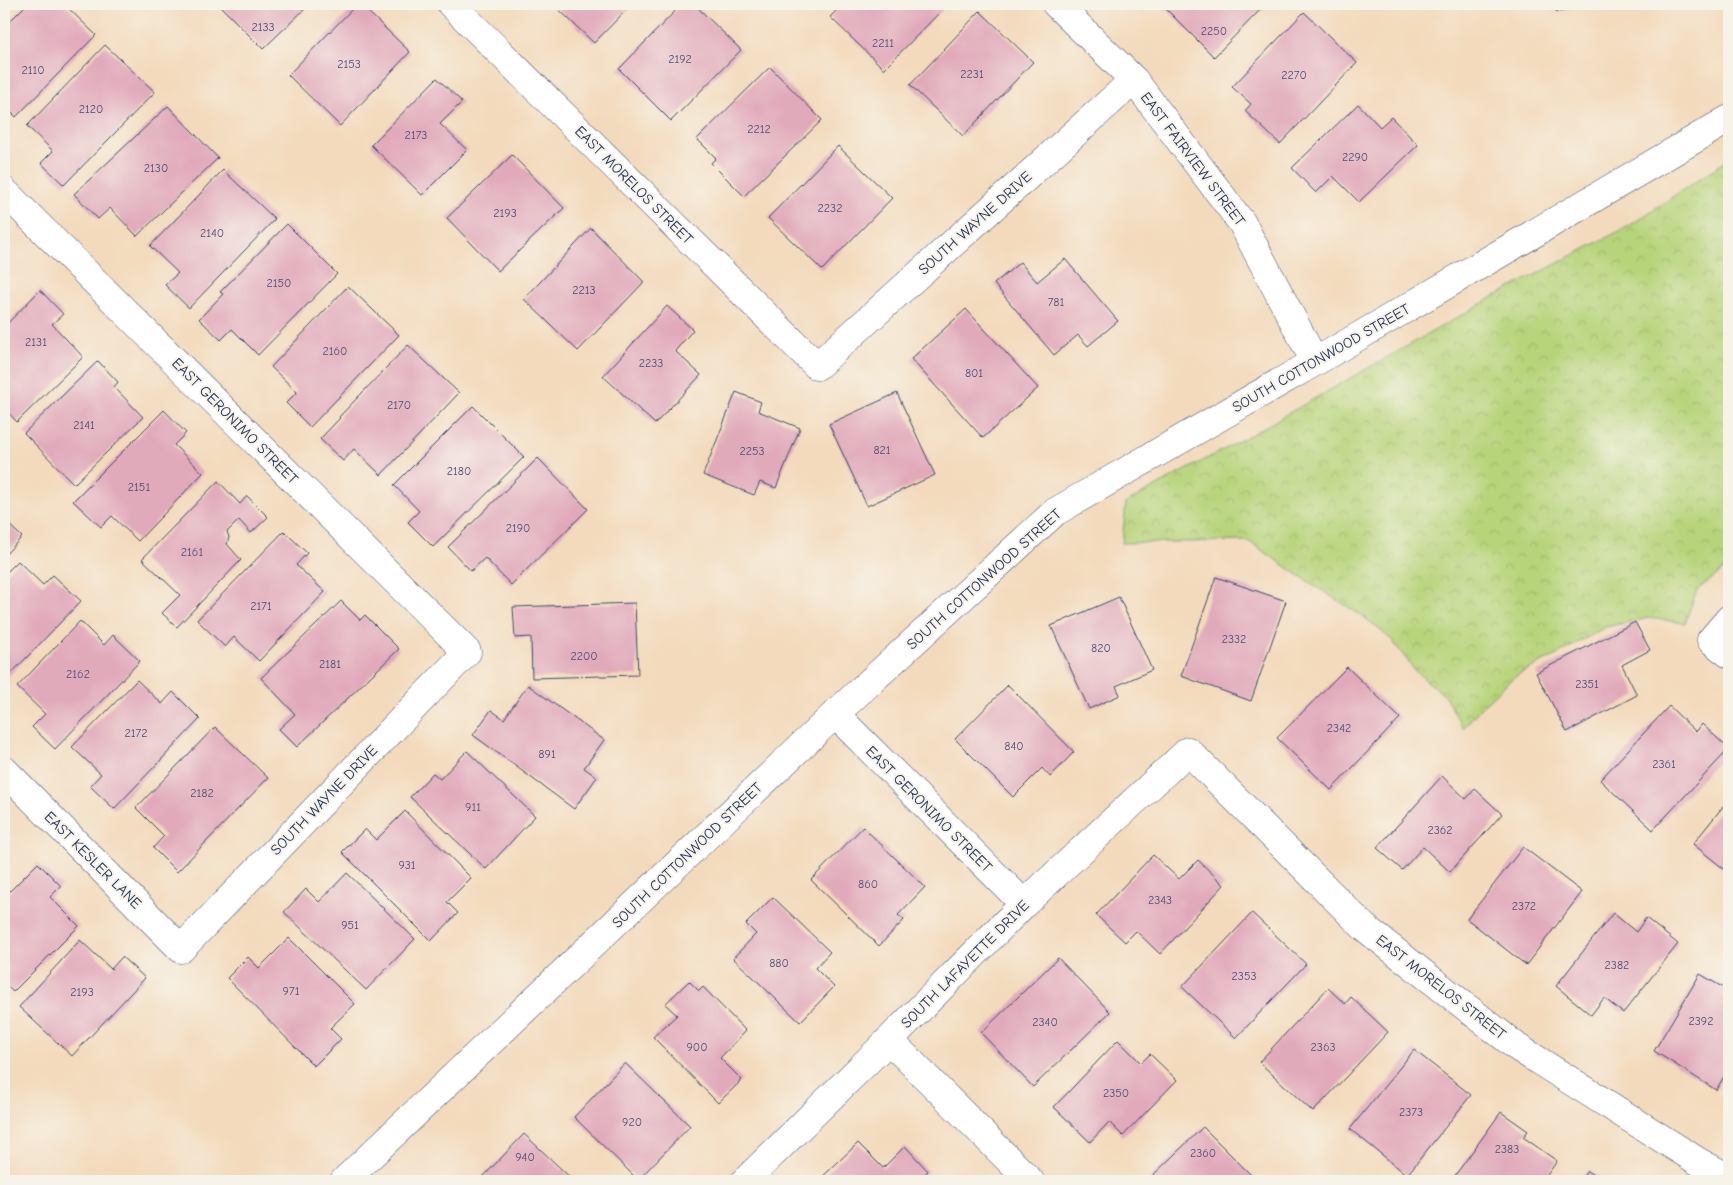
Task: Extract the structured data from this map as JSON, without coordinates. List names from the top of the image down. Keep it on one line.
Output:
{"streets":{"street":["EAST FAIRVIEW STREET","EAST MORELOS STREET","SOUTH WAYNE DRIVE","SOUTH COTTONWOOD STREET","EAST GERONIMO STREET","EAST KESLER LANE","SOUTH LAFAYETTE DRIVE"]},"crossings":[["EAST FAIRVIEW STREET","SOUTH WAYNE DRIVE"],["EAST FAIRVIEW STREET","SOUTH COTTONWOOD STREET"],["EAST MORELOS STREET","SOUTH WAYNE DRIVE"],["EAST MORELOS STREET","SOUTH LAFAYETTE DRIVE"],["SOUTH WAYNE DRIVE","EAST GERONIMO STREET"],["SOUTH WAYNE DRIVE","EAST KESLER LANE"],["SOUTH COTTONWOOD STREET","EAST GERONIMO STREET"],["EAST GERONIMO STREET","SOUTH LAFAYETTE DRIVE"]],"house_numbers":["2133","2250","2211","2192","2153","2110","2231","2270","2120","2212","2173","2290","2130","2232","2193","2140","2150","2213","781","2131","2160","2233","801","2170","2141","821","2253","2180","2151","2190","2161","2171","2332","820","2200","2181","2162","2351","2342","2172","840","891","2361","2182","911","2362","931","860","2343","2372","951","880","2382","2353","971","2193","2392","2340","900","2363","2350","2373","920","2383","2360","940"]}
